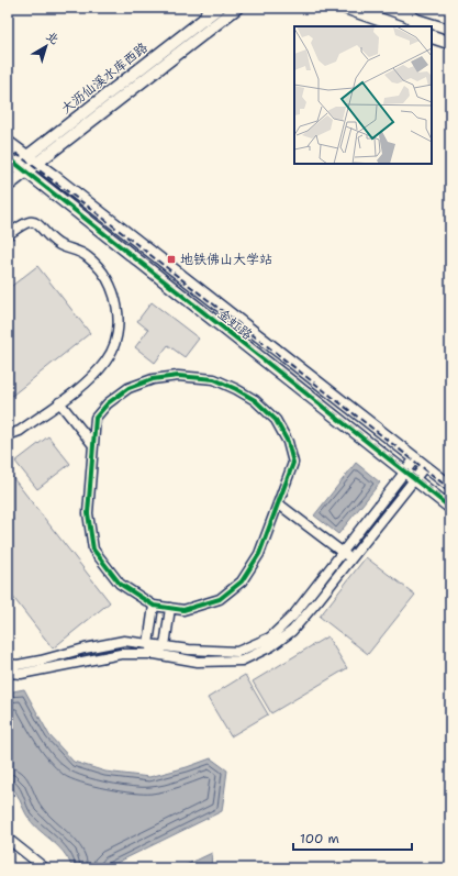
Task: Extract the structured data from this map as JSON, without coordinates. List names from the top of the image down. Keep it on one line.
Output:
{"streets":{"street":["大沥仙溪水库西路","金虹路"]},"crossings":[["大沥仙溪水库西路","金虹路"]],"places":{"transit":["地铁佛山大学站"]},"scale_bar":"100 m","north":"top right"}
